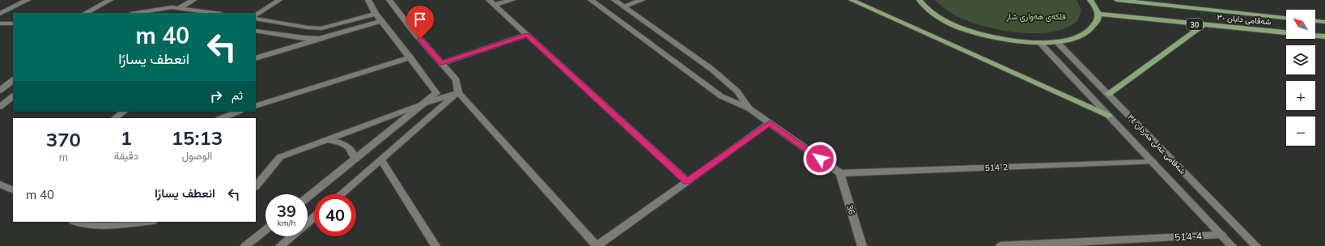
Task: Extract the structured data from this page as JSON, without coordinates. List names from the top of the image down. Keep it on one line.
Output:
{"streets":{"main road":["شەقامی دابان ٣٠","30"],"street":["شەقامی عەلی مەردان ٣٤","514-2","36","514-4"]},"crossings":[["شەقامی عەلی مەردان ٣٤","514-2"],["شەقامی عەلی مەردان ٣٤","514-4"],["514-2","36"]],"parks":["فلکەی هەواری شار"],"north":"top left","page":{"map_buttons":["+","−"],"turn":["40 m","انعطف يسارًا"],"then":"ثم","eta":["15:13","الوصول","1","دقيقة","370","m"],"list":[{"name":"انعطف يسارًا","value":"40 m"}],"speed":"39 km/h","limit":"40"}}
